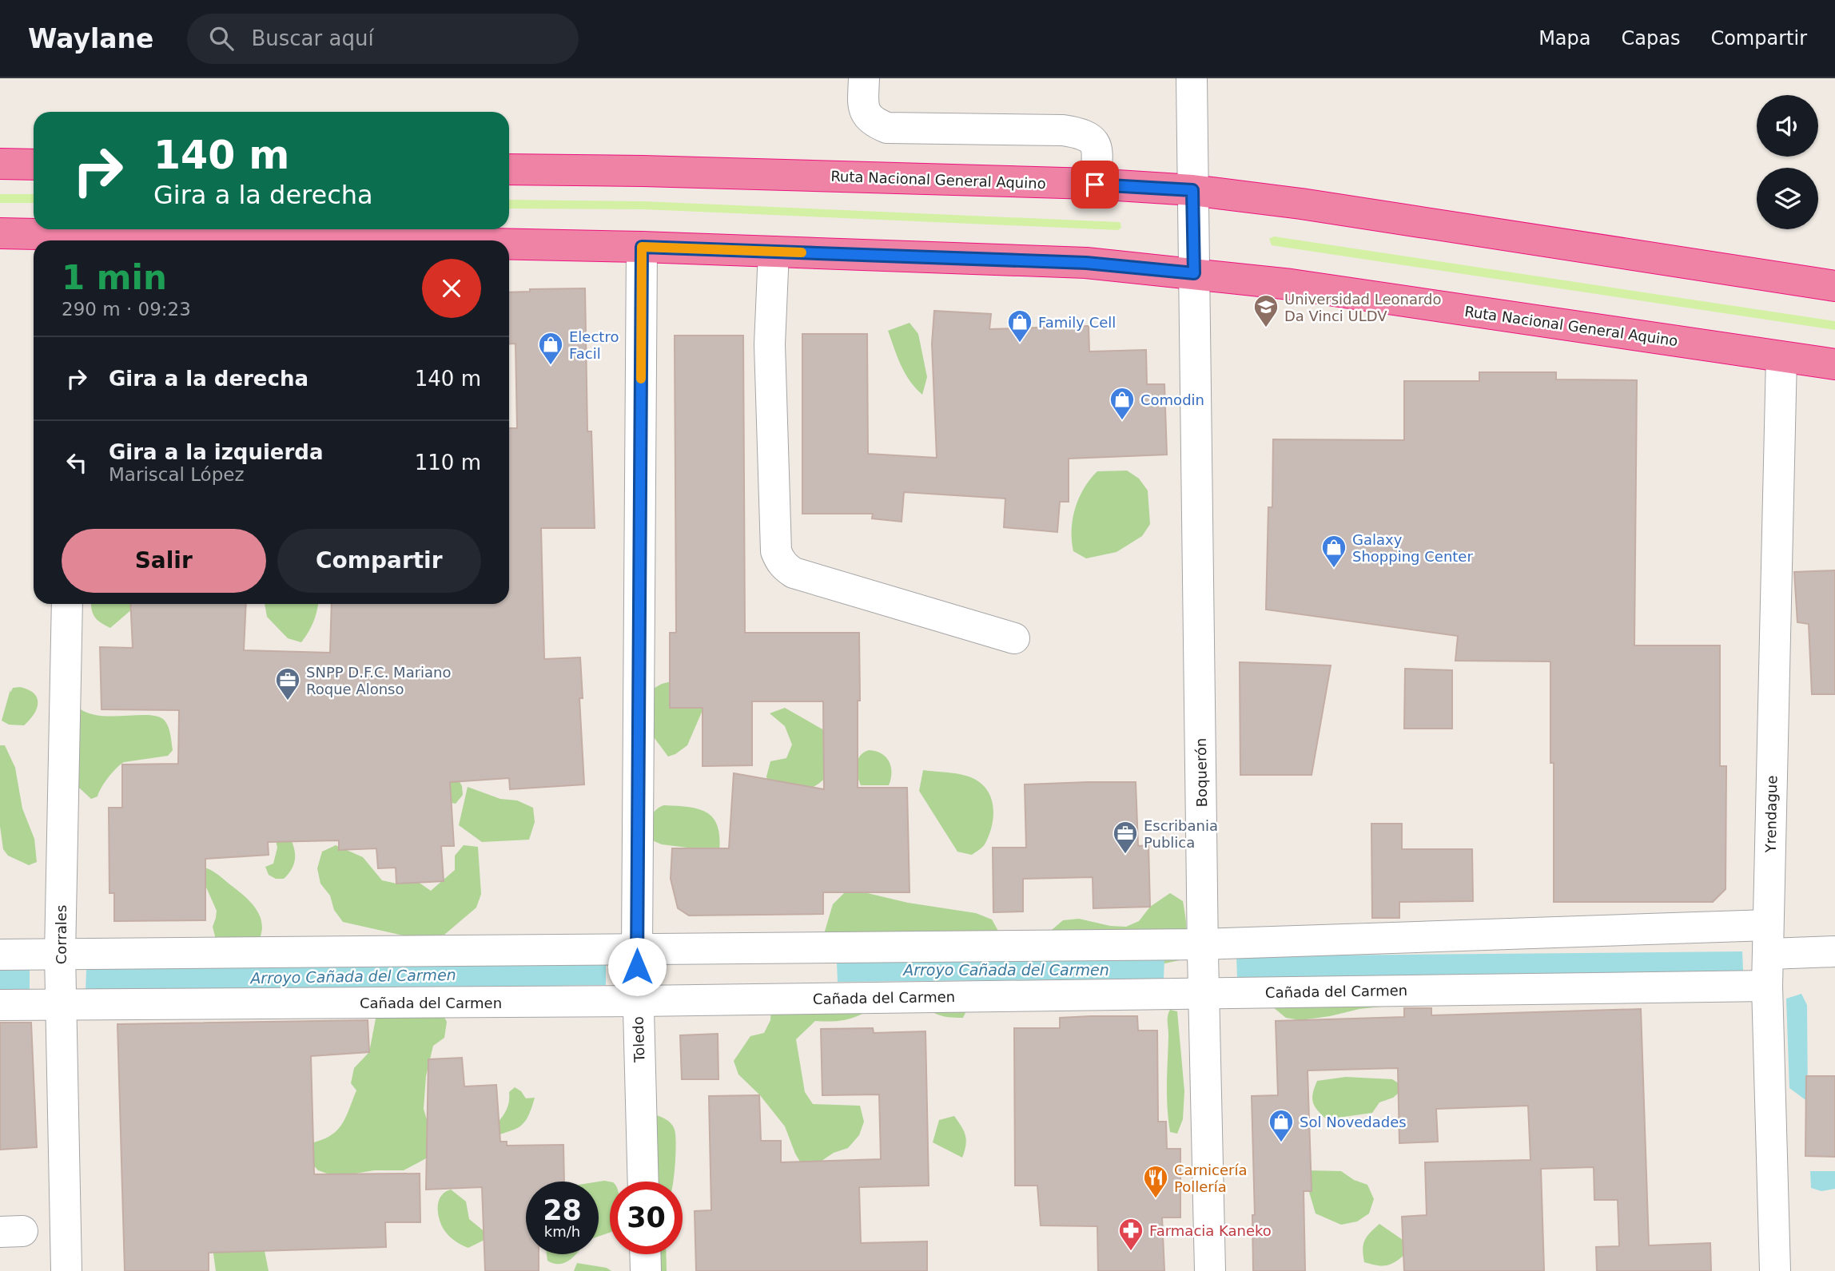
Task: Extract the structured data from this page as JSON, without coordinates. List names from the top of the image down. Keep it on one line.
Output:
{"streets":{"highway":["Ruta Nacional General Aquino"],"street":["Boquerón","Yrendague","Corrales","Cañada del Carmen","Toledo"]},"crossings":[["Ruta Nacional General Aquino","Boquerón"],["Ruta Nacional General Aquino","Yrendague"],["Ruta Nacional General Aquino","Toledo"],["Boquerón","Cañada del Carmen"],["Yrendague","Cañada del Carmen"],["Corrales","Cañada del Carmen"],["Cañada del Carmen","Toledo"]],"water":["Arroyo Cañada del Carmen"],"places":{"school or university":["Universidad Leonardo Da Vinci ULDV"],"shop":["Family Cell","Electro Facil","Comodin","Galaxy Shopping Center","Sol Novedades"],"office":["SNPP D.F.C. Mariano Roque Alonso","Escribania Publica"],"restaurant":["Carnicería Pollería"],"pharmacy":["Farmacia Kaneko"]},"page":{"header":"Waylane","search":"Buscar aquí","nav":["Mapa","Capas","Compartir"],"turn":["140 m","Gira a la derecha"],"heading":["1 min","290 m · 09:23"],"list":[{"name":"Gira a la derecha","value":"140 m"},{"name":"Gira a la izquierda","note":"Mariscal López","value":"110 m"}],"buttons":["Salir","Compartir"],"speed":"28 km/h","limit":"30"}}
